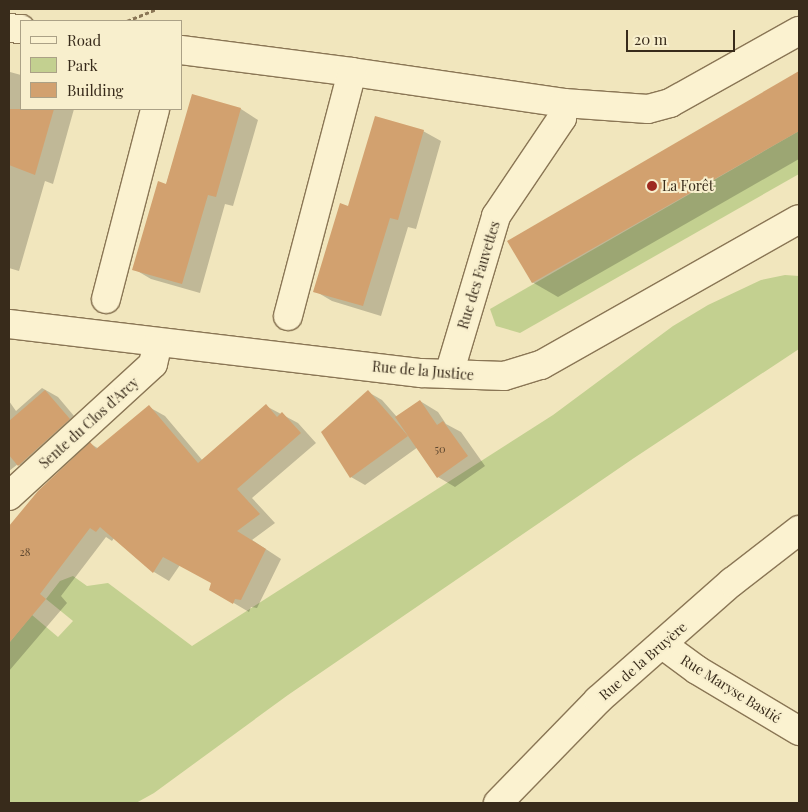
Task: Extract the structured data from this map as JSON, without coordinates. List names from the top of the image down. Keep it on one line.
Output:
{"streets":{"street":["Rue des Fauvettes","Rue de la Justice","Sente du Clos d'Arcy","Rue de la Bruyère","Rue Maryse Bastié"]},"crossings":[["Rue des Fauvettes","Rue de la Justice"],["Rue de la Justice","Sente du Clos d'Arcy"],["Rue de la Bruyère","Rue Maryse Bastié"]],"places":["La Forêt"],"house_numbers":["50","28"],"legend":["Road","Park","Building"],"scale_bar":"20 m"}
